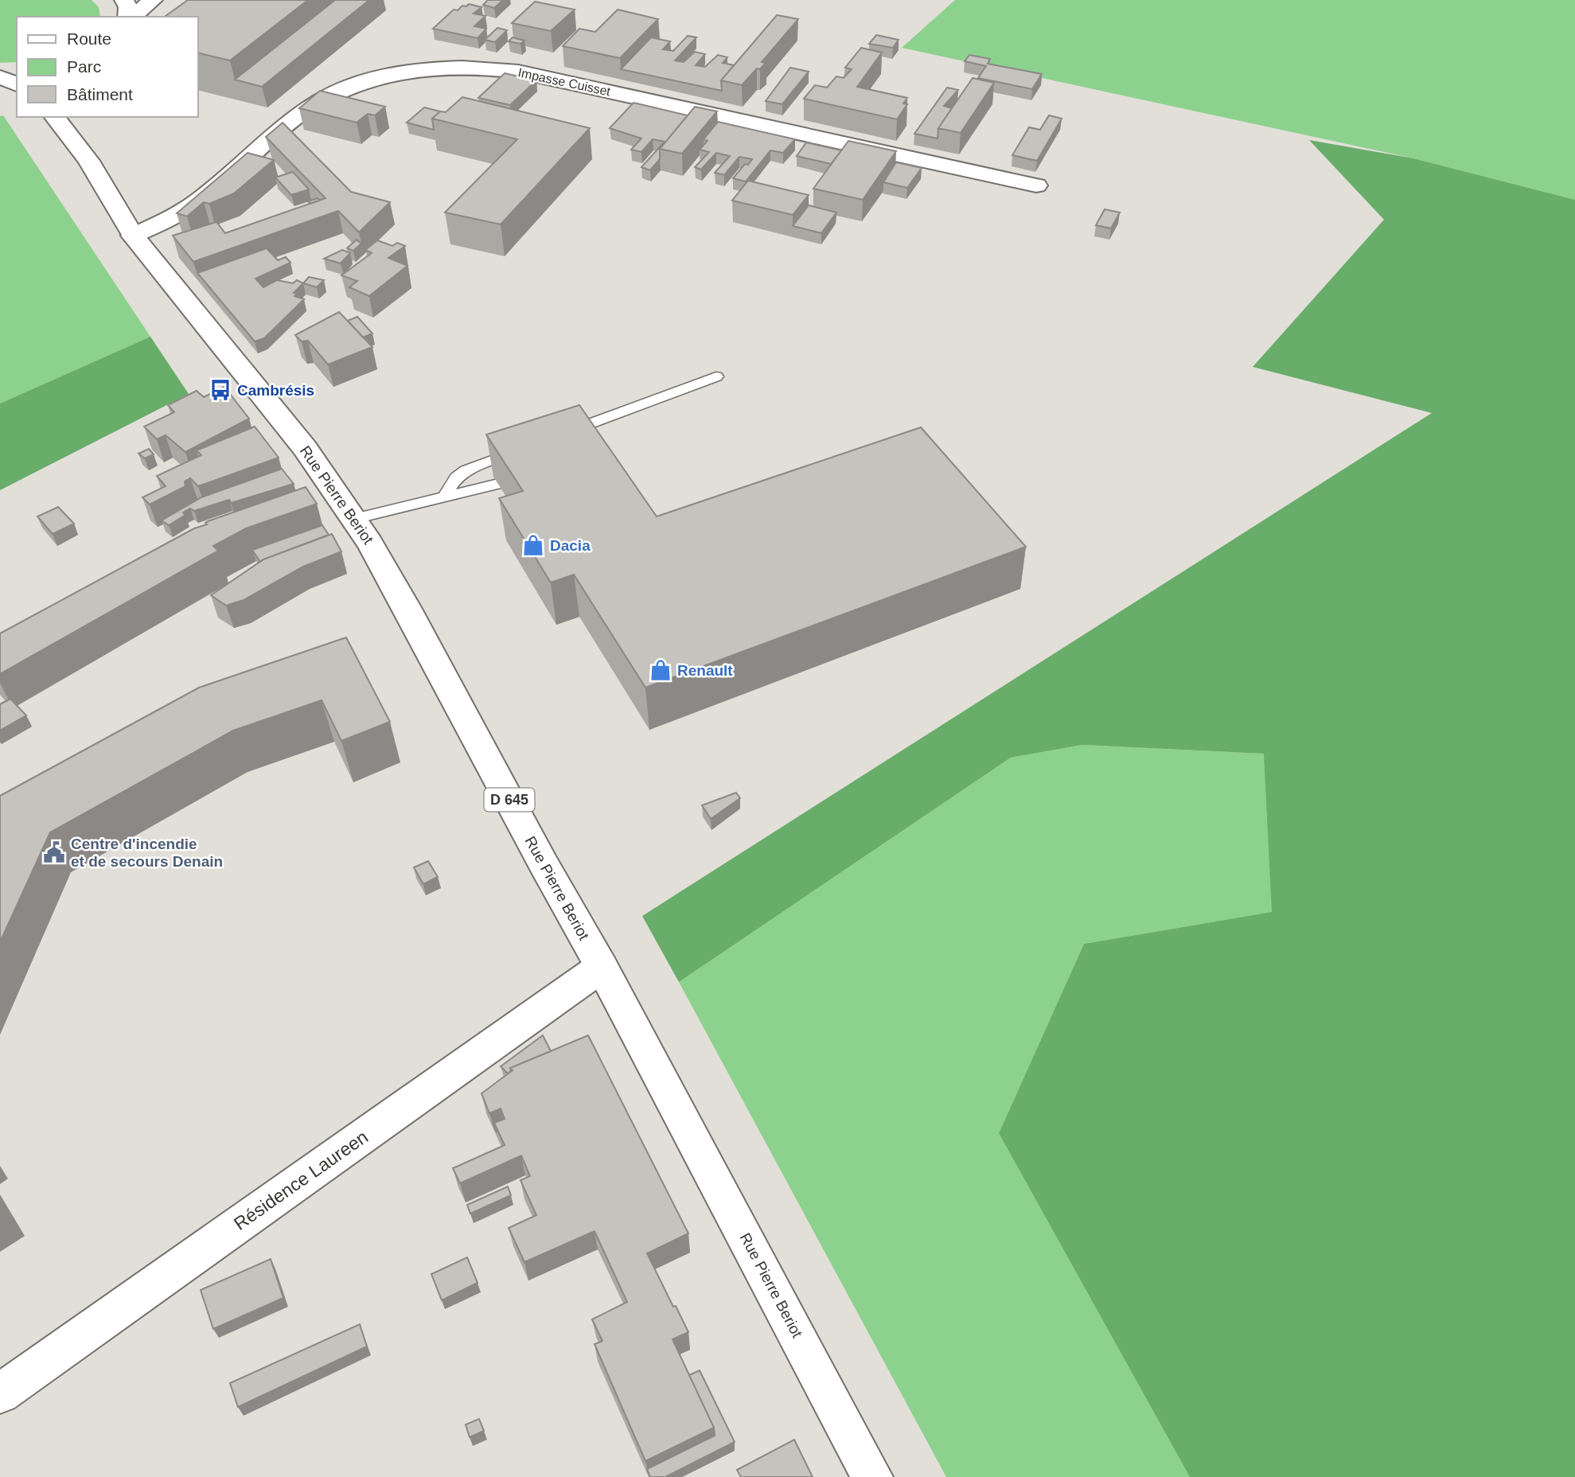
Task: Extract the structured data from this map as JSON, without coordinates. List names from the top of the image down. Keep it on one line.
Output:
{"streets":{"main road":["Impasse Cuisset","Rue Pierre Beriot","D 645","Résidence Laureen"]},"crossings":[["Impasse Cuisset","Rue Pierre Beriot"],["Rue Pierre Beriot","Résidence Laureen"]],"places":{"bus stop":["Cambrésis"],"shop":["Dacia","Renault"],"public building":["Centre d'incendie et de secours Denain"]},"legend":["Route","Parc","Bâtiment"]}
